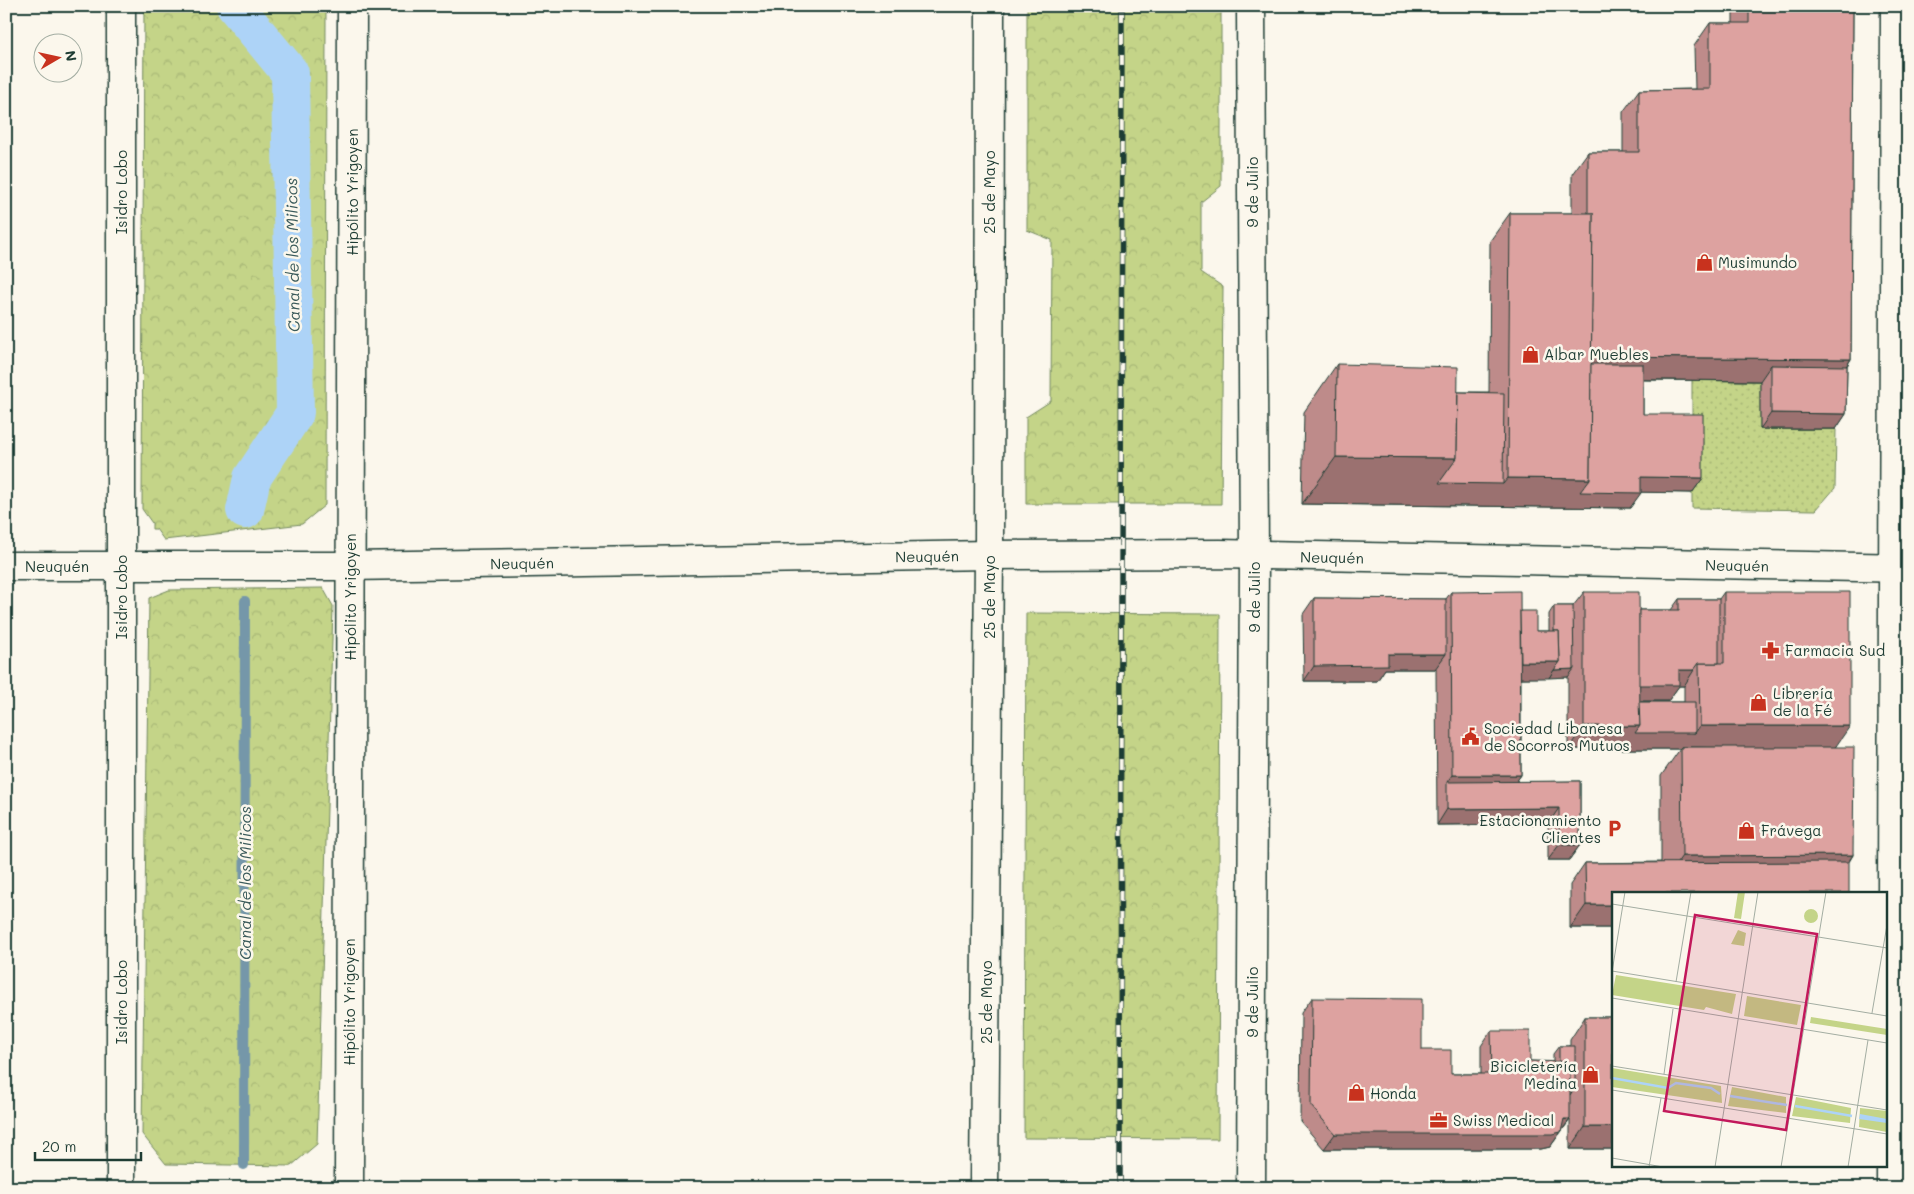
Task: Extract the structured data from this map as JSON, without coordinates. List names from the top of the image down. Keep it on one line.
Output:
{"streets":{"street":["Isidro Lobo","Hipólito Yrigoyen","25 de Mayo","9 de Julio","Neuquén"]},"crossings":[["Isidro Lobo","Neuquén"],["Hipólito Yrigoyen","Neuquén"],["25 de Mayo","Neuquén"],["9 de Julio","Neuquén"]],"water":["Canal de los Milicos"],"places":{"shop":["Musimundo","Albar Muebles","Librería de la Fé","Frávega","Bicicletería Medina","Honda"],"pharmacy":["Farmacia Sud"],"public building":["Sociedad Libanesa de Socorros Mutuos"],"parking":["Estacionamiento Clientes"],"office":["Swiss Medical"]},"scale_bar":"20 m","north":"right"}
